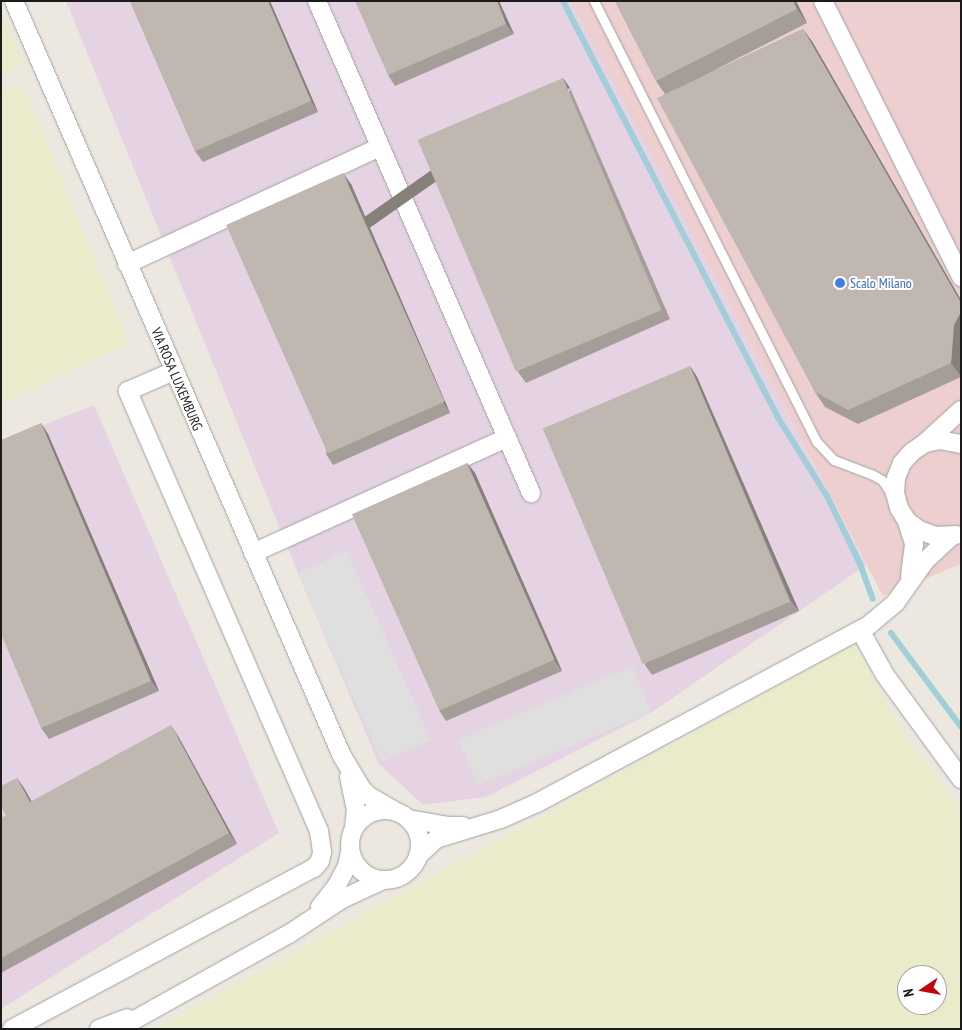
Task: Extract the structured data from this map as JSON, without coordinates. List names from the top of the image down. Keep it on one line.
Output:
{"streets":{"street":["VIA ROSA LUXEMBURG"]},"places":["Scalo Milano"],"north":"left"}
